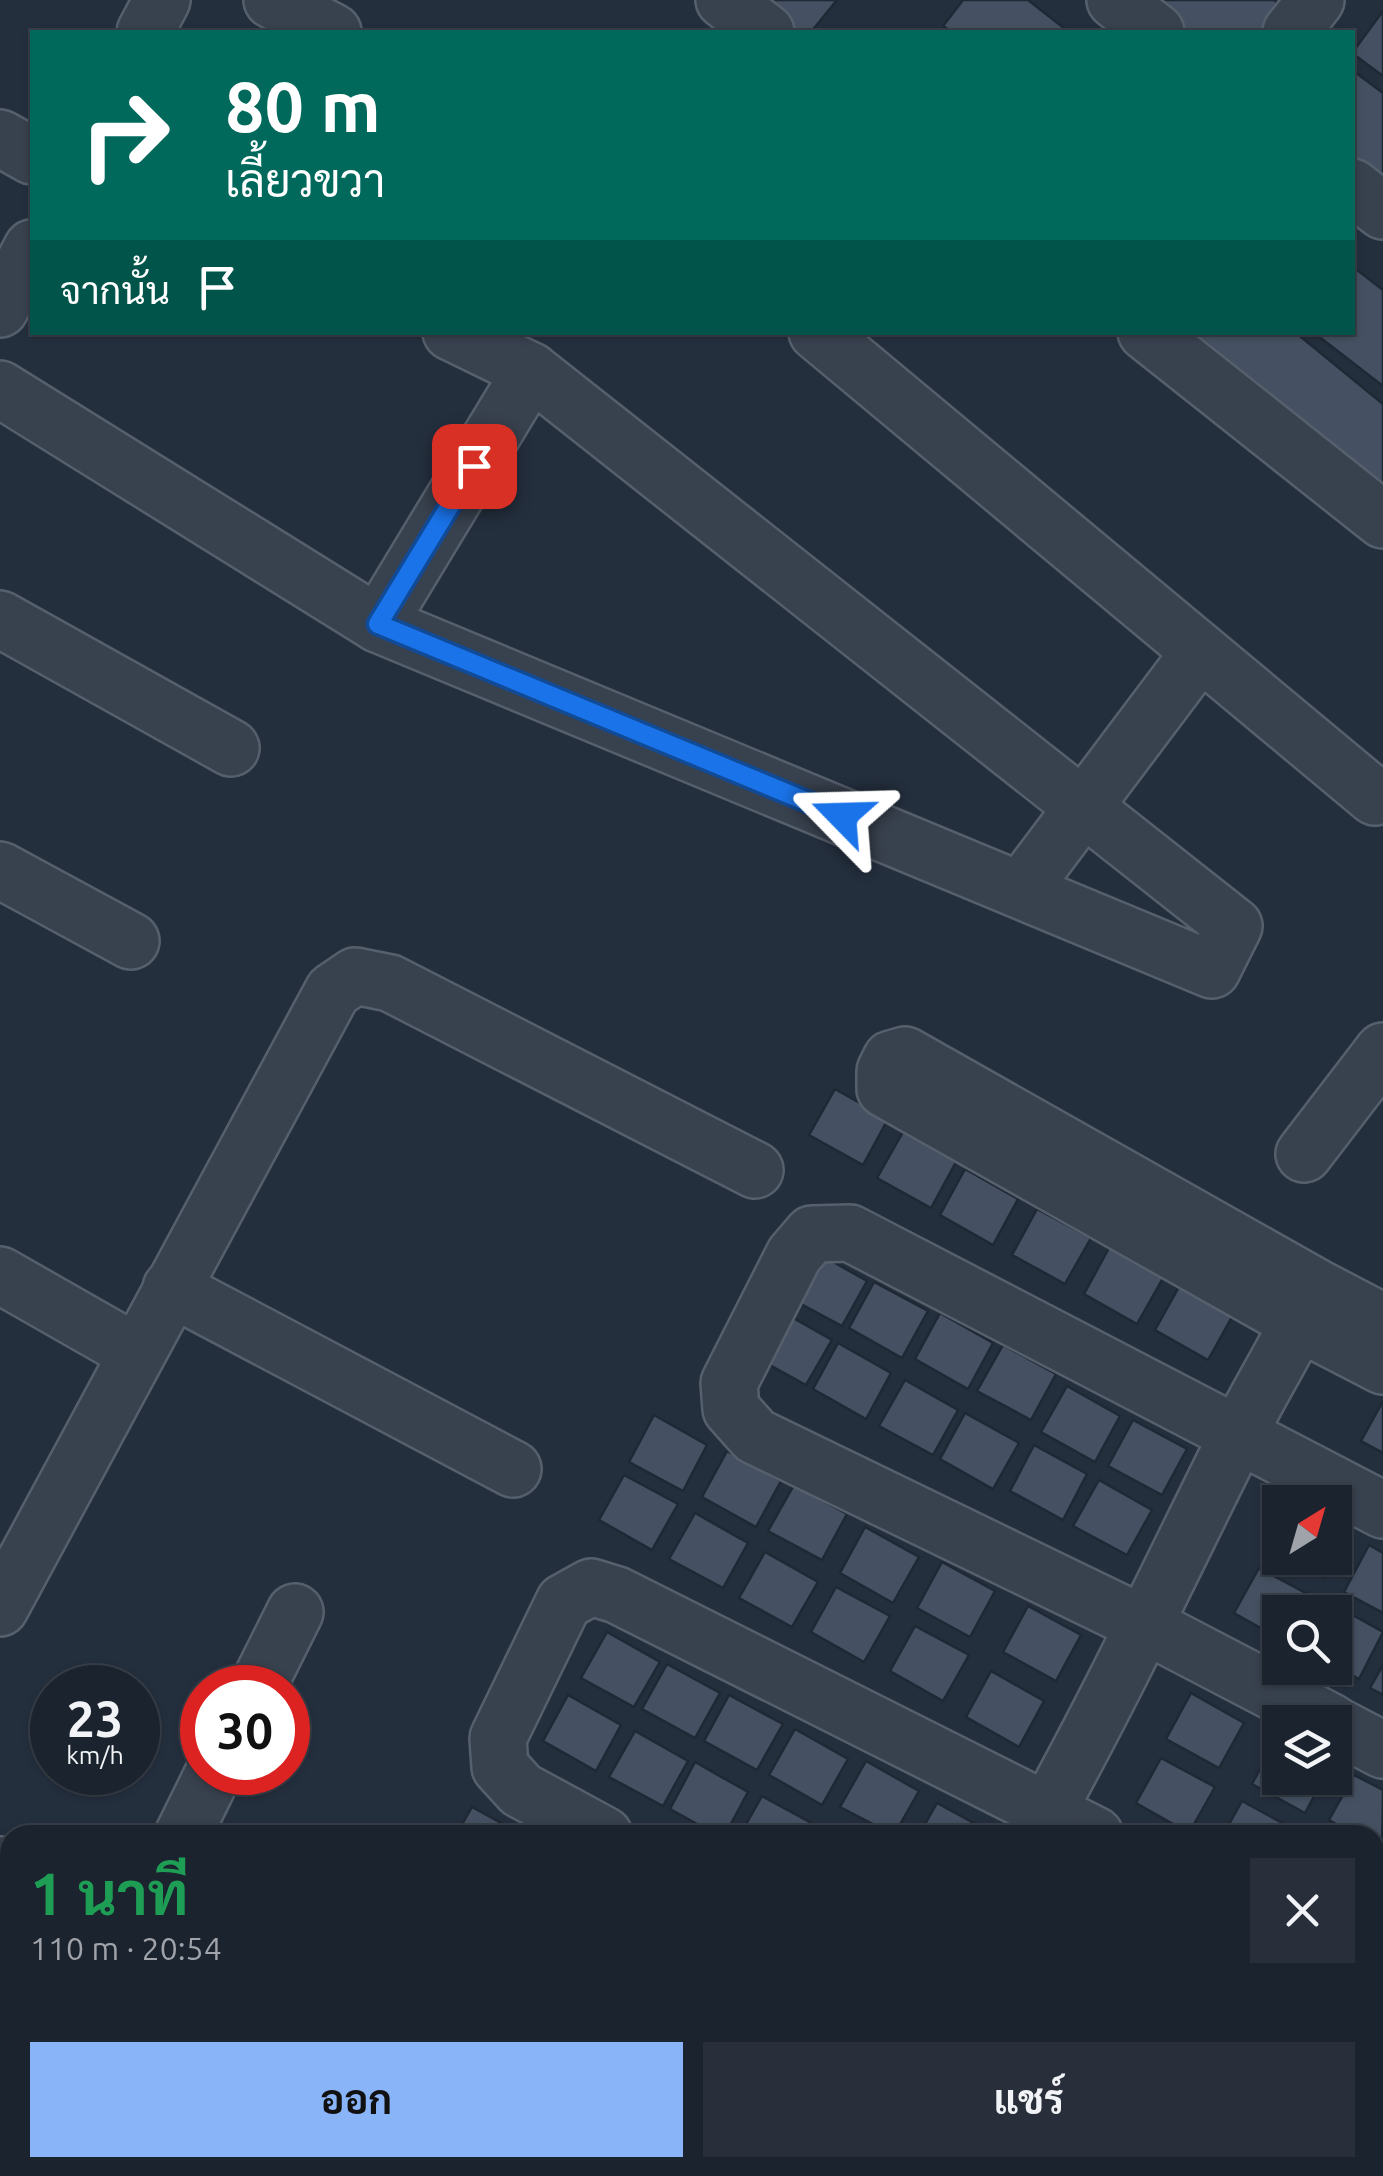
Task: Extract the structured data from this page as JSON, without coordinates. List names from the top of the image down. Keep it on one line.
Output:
{"north":"top right","page":{"turn":["80 m","เลี้ยวขวา"],"then":"จากนั้น","speed":"23 km/h","limit":"30","heading":["1 นาที","110 m · 20:54"],"buttons":["ออก","แชร์"]}}
